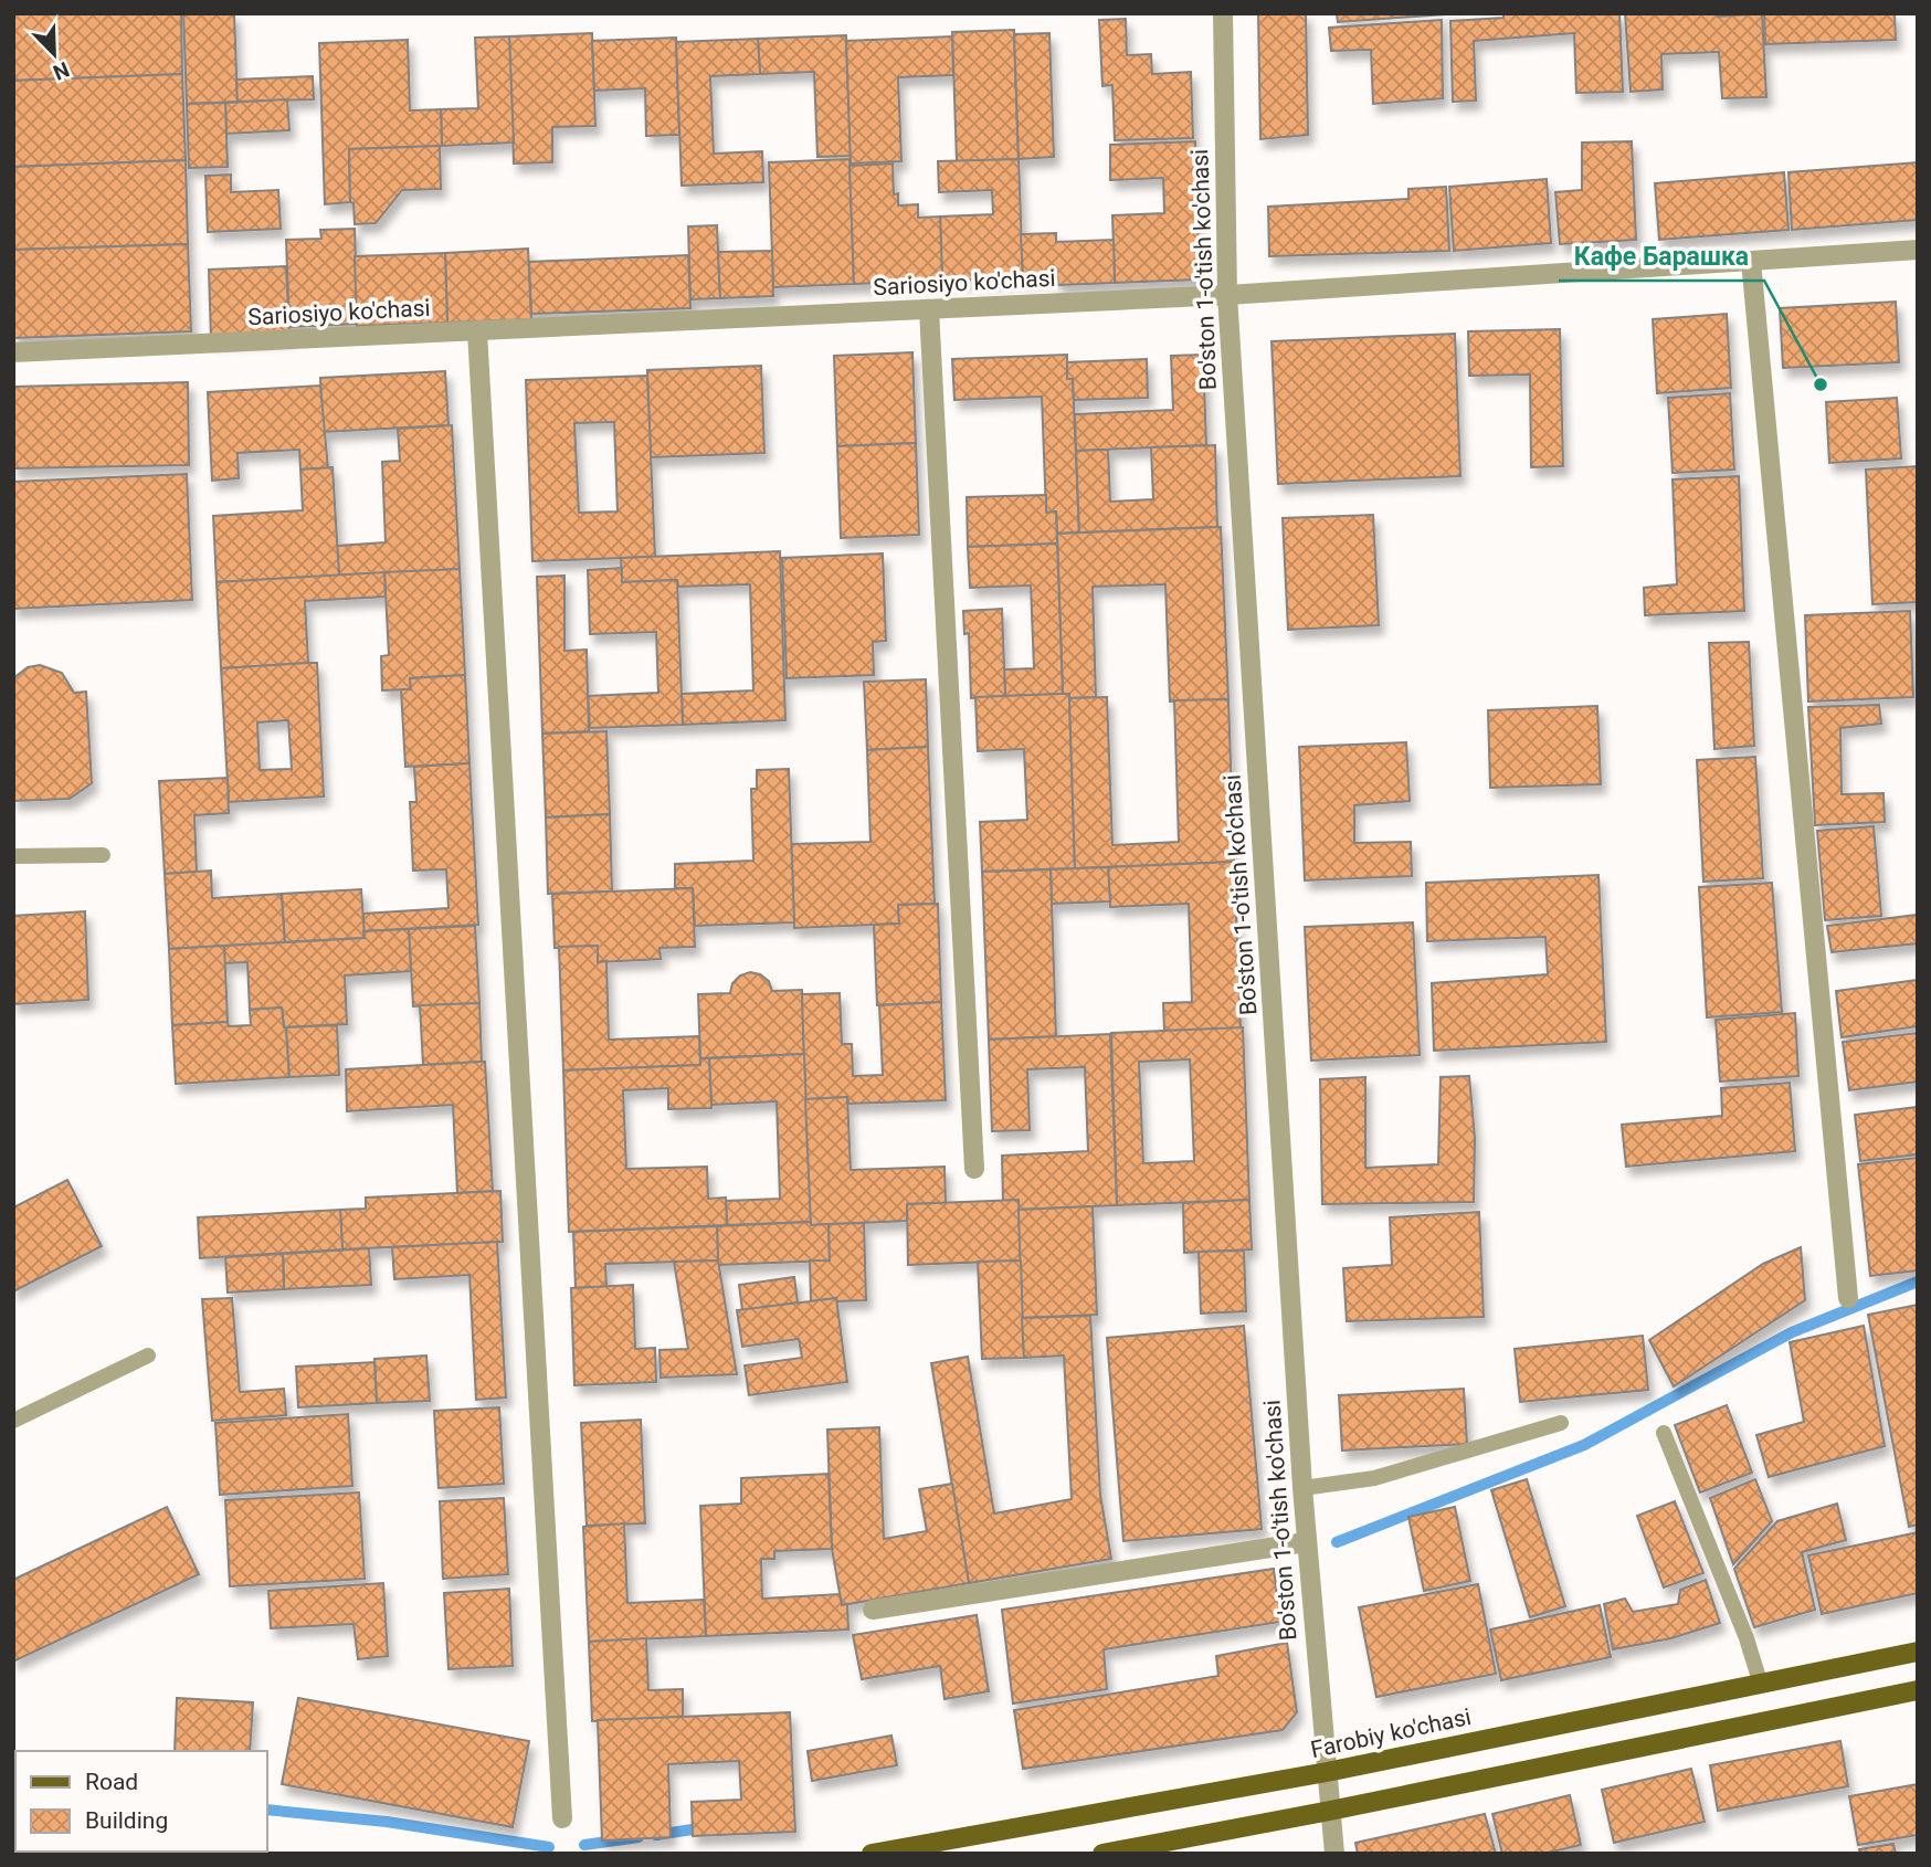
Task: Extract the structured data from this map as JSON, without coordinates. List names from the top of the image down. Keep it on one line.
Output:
{"streets":{"main road":["Farobiy ko'chasi"],"street":["Bo'ston 1-o'tish ko'chasi","Sariosiyo ko'chasi"]},"crossings":[["Bo'ston 1-o'tish ko'chasi","Sariosiyo ko'chasi"],["Bo'ston 1-o'tish ko'chasi","Farobiy ko'chasi"]],"places":["Кафе Барашка"],"legend":["Road","Building"],"north":"bottom right"}
